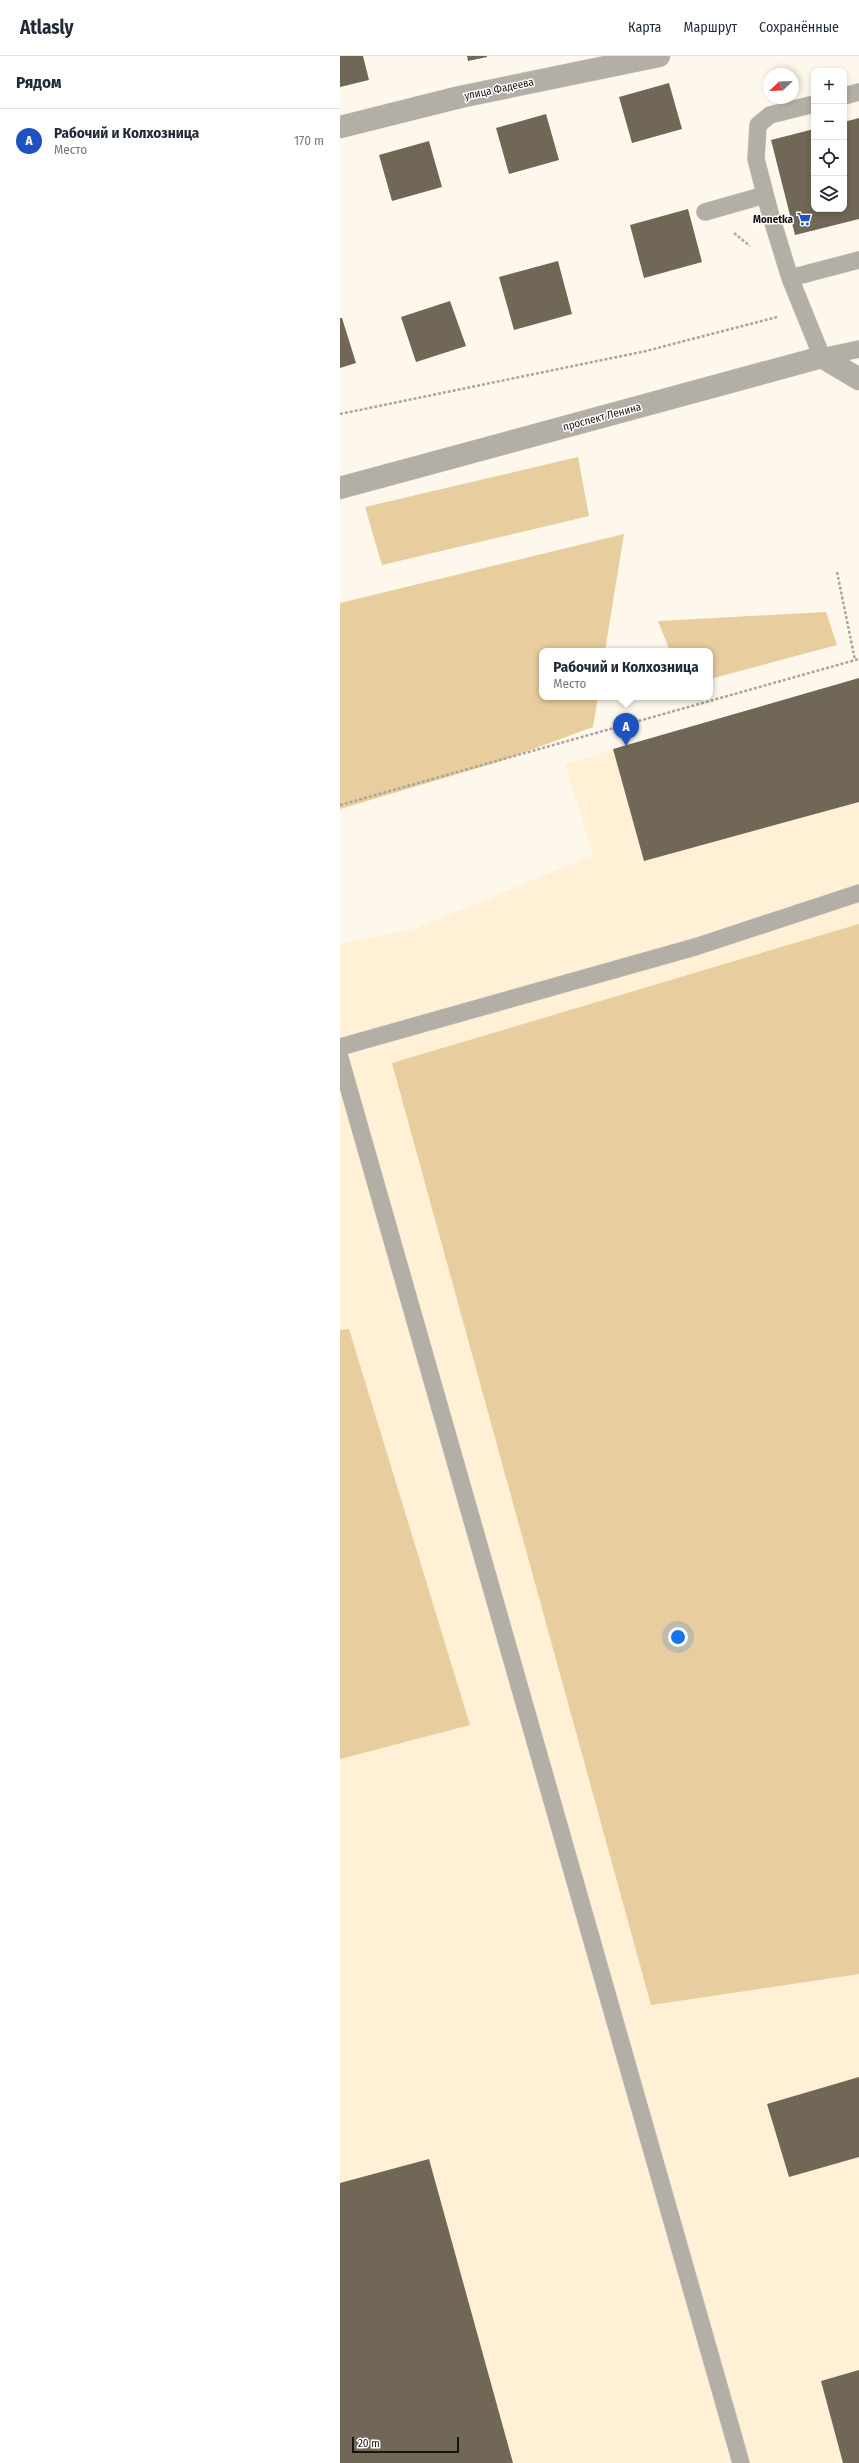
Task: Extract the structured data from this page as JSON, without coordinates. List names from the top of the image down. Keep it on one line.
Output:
{"streets":{"street":["улица Фадеева","проспект Ленина"]},"places":{"supermarket":["Monetka"]},"scale_bar":"20 m","north":"bottom left","page":{"header":"Atlasly","nav":["Карта","Маршрут","Сохранённые"],"heading":"Рядом","map_buttons":["+","−"],"list":[{"mark":"A","name":"Рабочий и Колхозница","note":"Место","value":"170 m"}],"popup":["Рабочий и Колхозница","Место"],"pins":"A","scale":"20 m"}}
